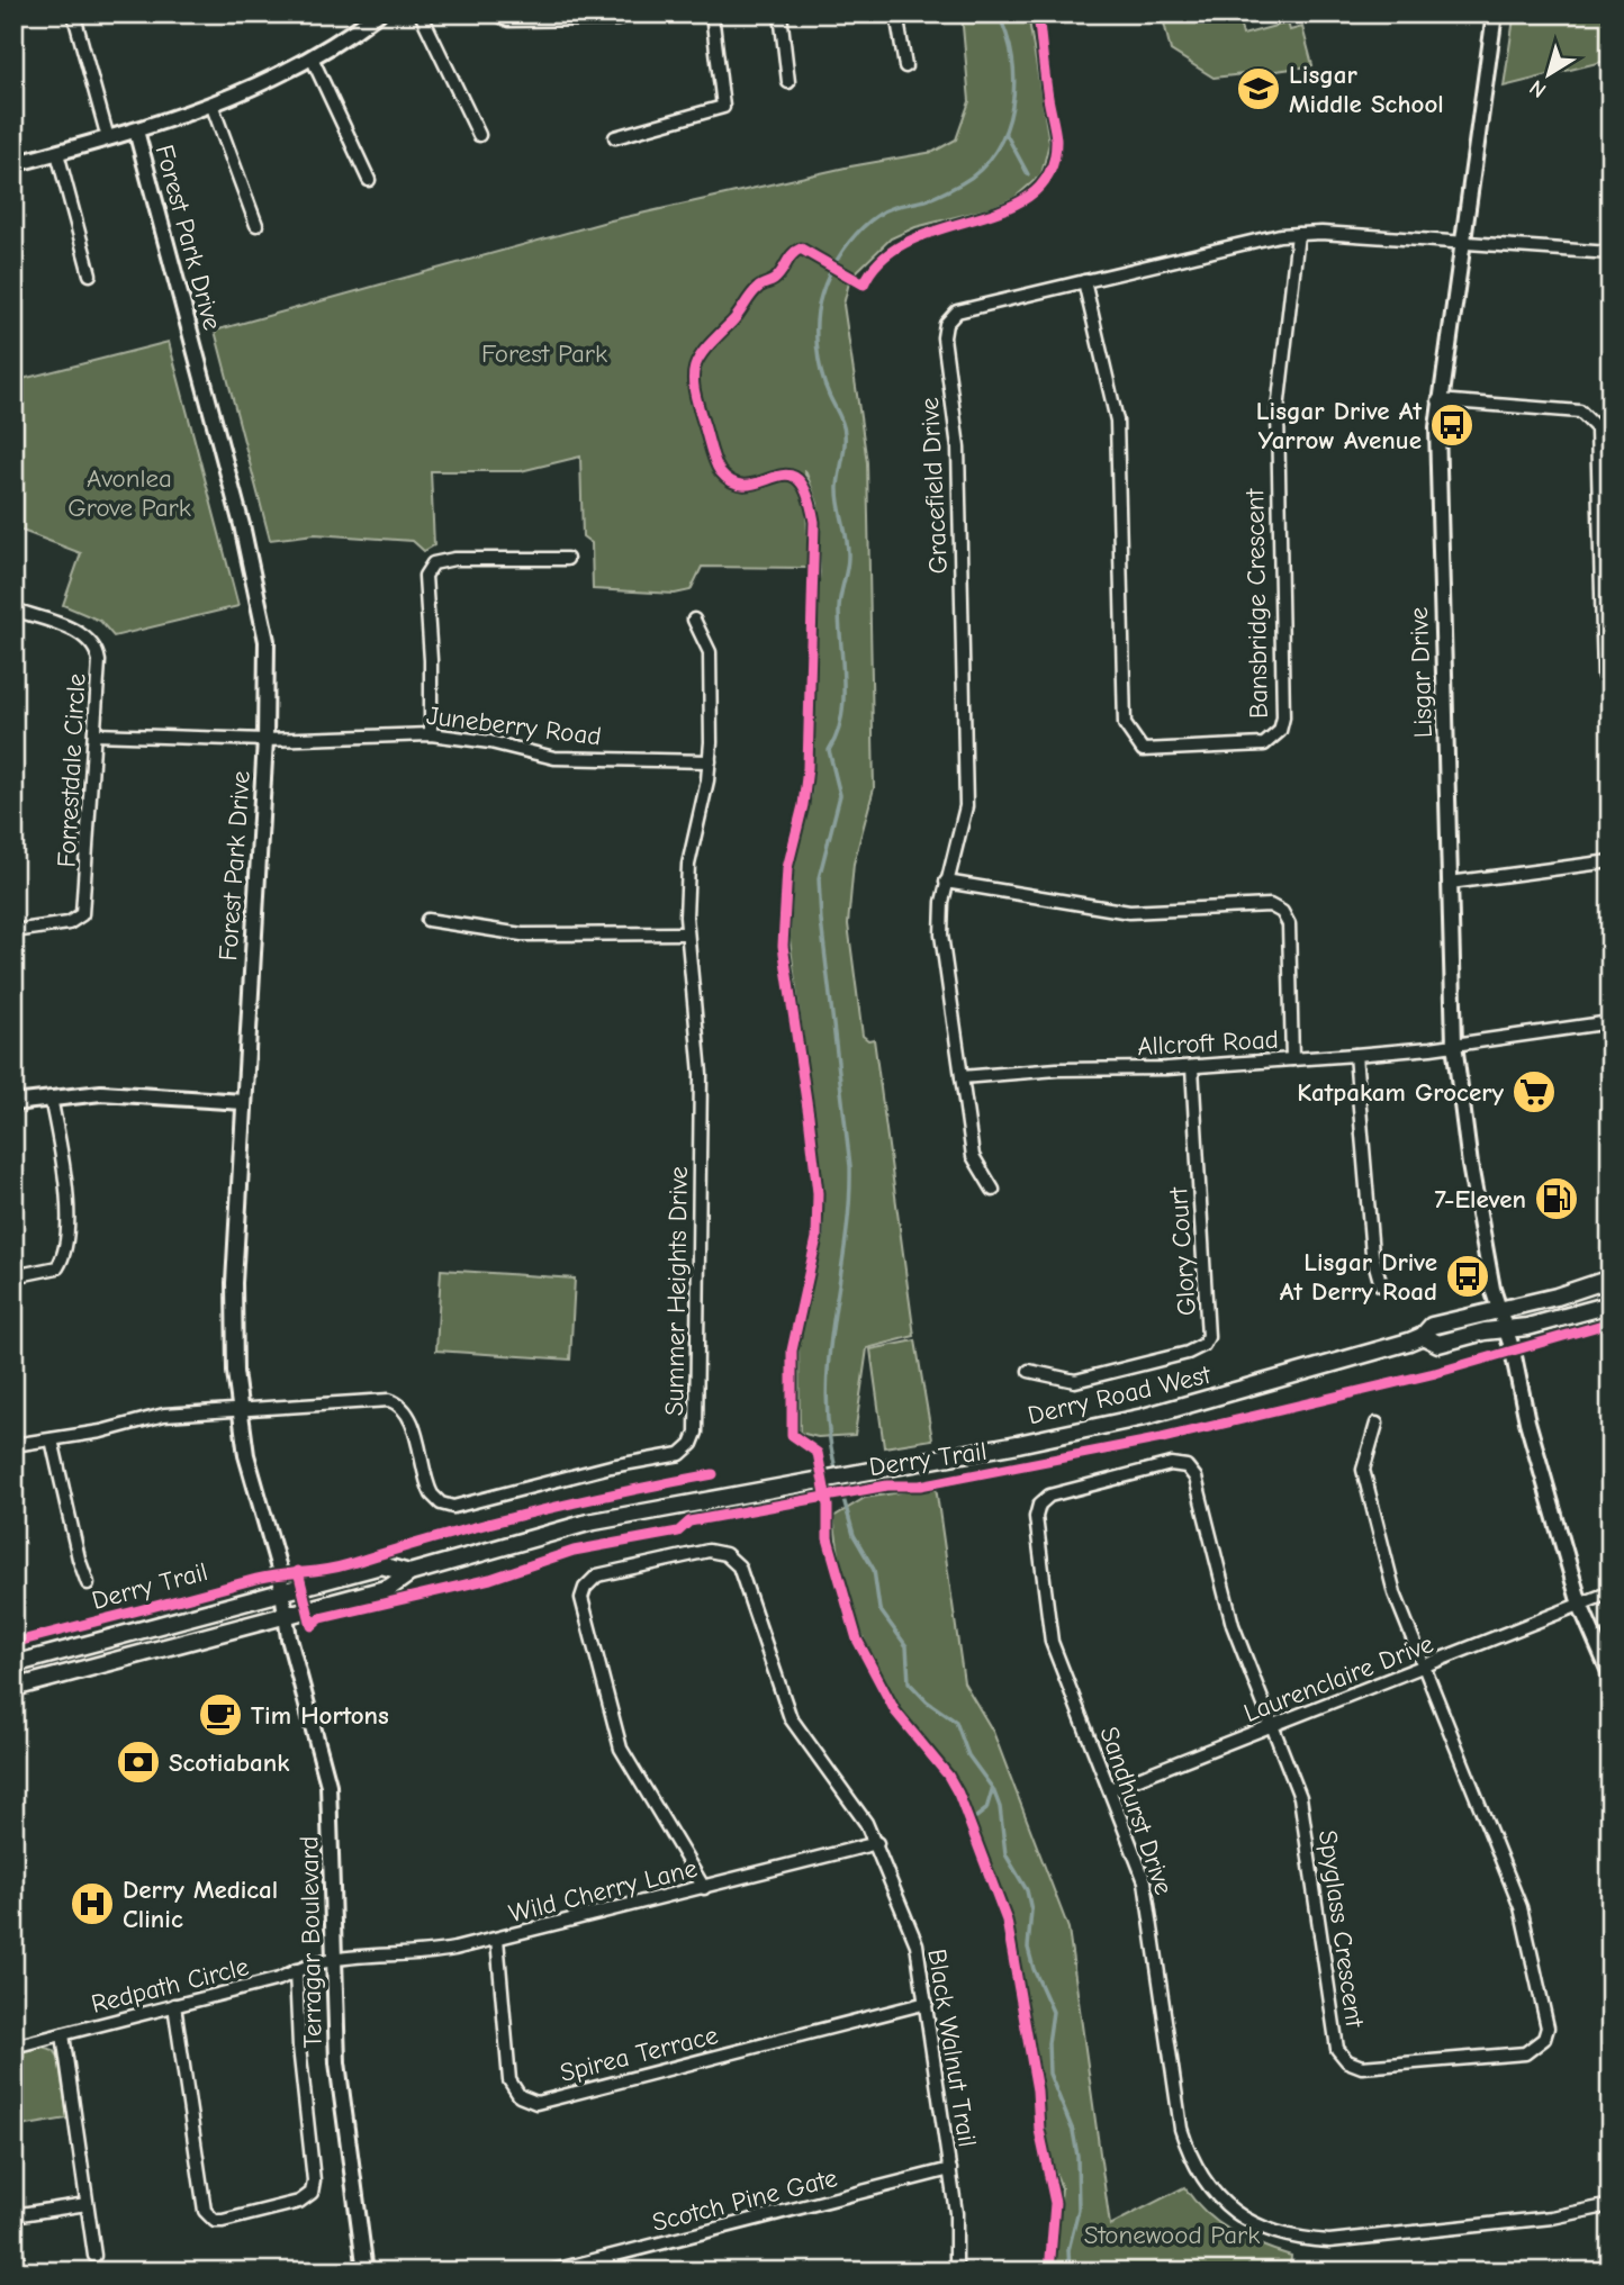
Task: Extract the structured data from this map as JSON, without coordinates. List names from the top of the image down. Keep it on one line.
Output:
{"streets":{"main road":["Derry Road West"],"street":["Forest Park Drive","Gracefield Drive","Bansbridge Crescent","Lisgar Drive","Juneberry Road","Forrestdale Circle","Allcroft Road","Glory Court","Summer Heights Drive","Laurenclaire Drive","Sandhurst Drive","Wild Cherry Lane","Spyglass Crescent","Terragar Boulevard","Redpath Circle","Black Walnut Trail","Spirea Terrace","Scotch Pine Gate"],"cycle path":["Derry Trail"]},"crossings":[["Forest Park Drive","Juneberry Road"],["Forest Park Drive","Summer Heights Drive"],["Forest Park Drive","Derry Road West"],["Forest Park Drive","Terragar Boulevard"],["Gracefield Drive","Bansbridge Crescent"],["Gracefield Drive","Lisgar Drive"],["Gracefield Drive","Allcroft Road"],["Lisgar Drive","Allcroft Road"],["Lisgar Drive","Derry Road West"],["Lisgar Drive","Laurenclaire Drive"],["Juneberry Road","Forrestdale Circle"],["Allcroft Road","Glory Court"],["Derry Road West","Terragar Boulevard"],["Laurenclaire Drive","Sandhurst Drive"],["Laurenclaire Drive","Spyglass Crescent"],["Sandhurst Drive","Spyglass Crescent"],["Wild Cherry Lane","Terragar Boulevard"],["Wild Cherry Lane","Redpath Circle"],["Wild Cherry Lane","Black Walnut Trail"],["Wild Cherry Lane","Spirea Terrace"],["Terragar Boulevard","Redpath Circle"],["Black Walnut Trail","Spirea Terrace"],["Black Walnut Trail","Scotch Pine Gate"]],"parks":["Forest Park","Avonlea Grove Park","Stonewood Park"],"places":{"school or university":["Lisgar Middle School"],"bus stop":["Lisgar Drive At Yarrow Avenue","Lisgar Drive At Derry Road"],"supermarket":["Katpakam Grocery"],"fuel station":["7-Eleven"],"cafe":["Tim Hortons"],"bank":["Scotiabank"],"hospital":["Derry Medical Clinic"]},"north":"bottom left"}
